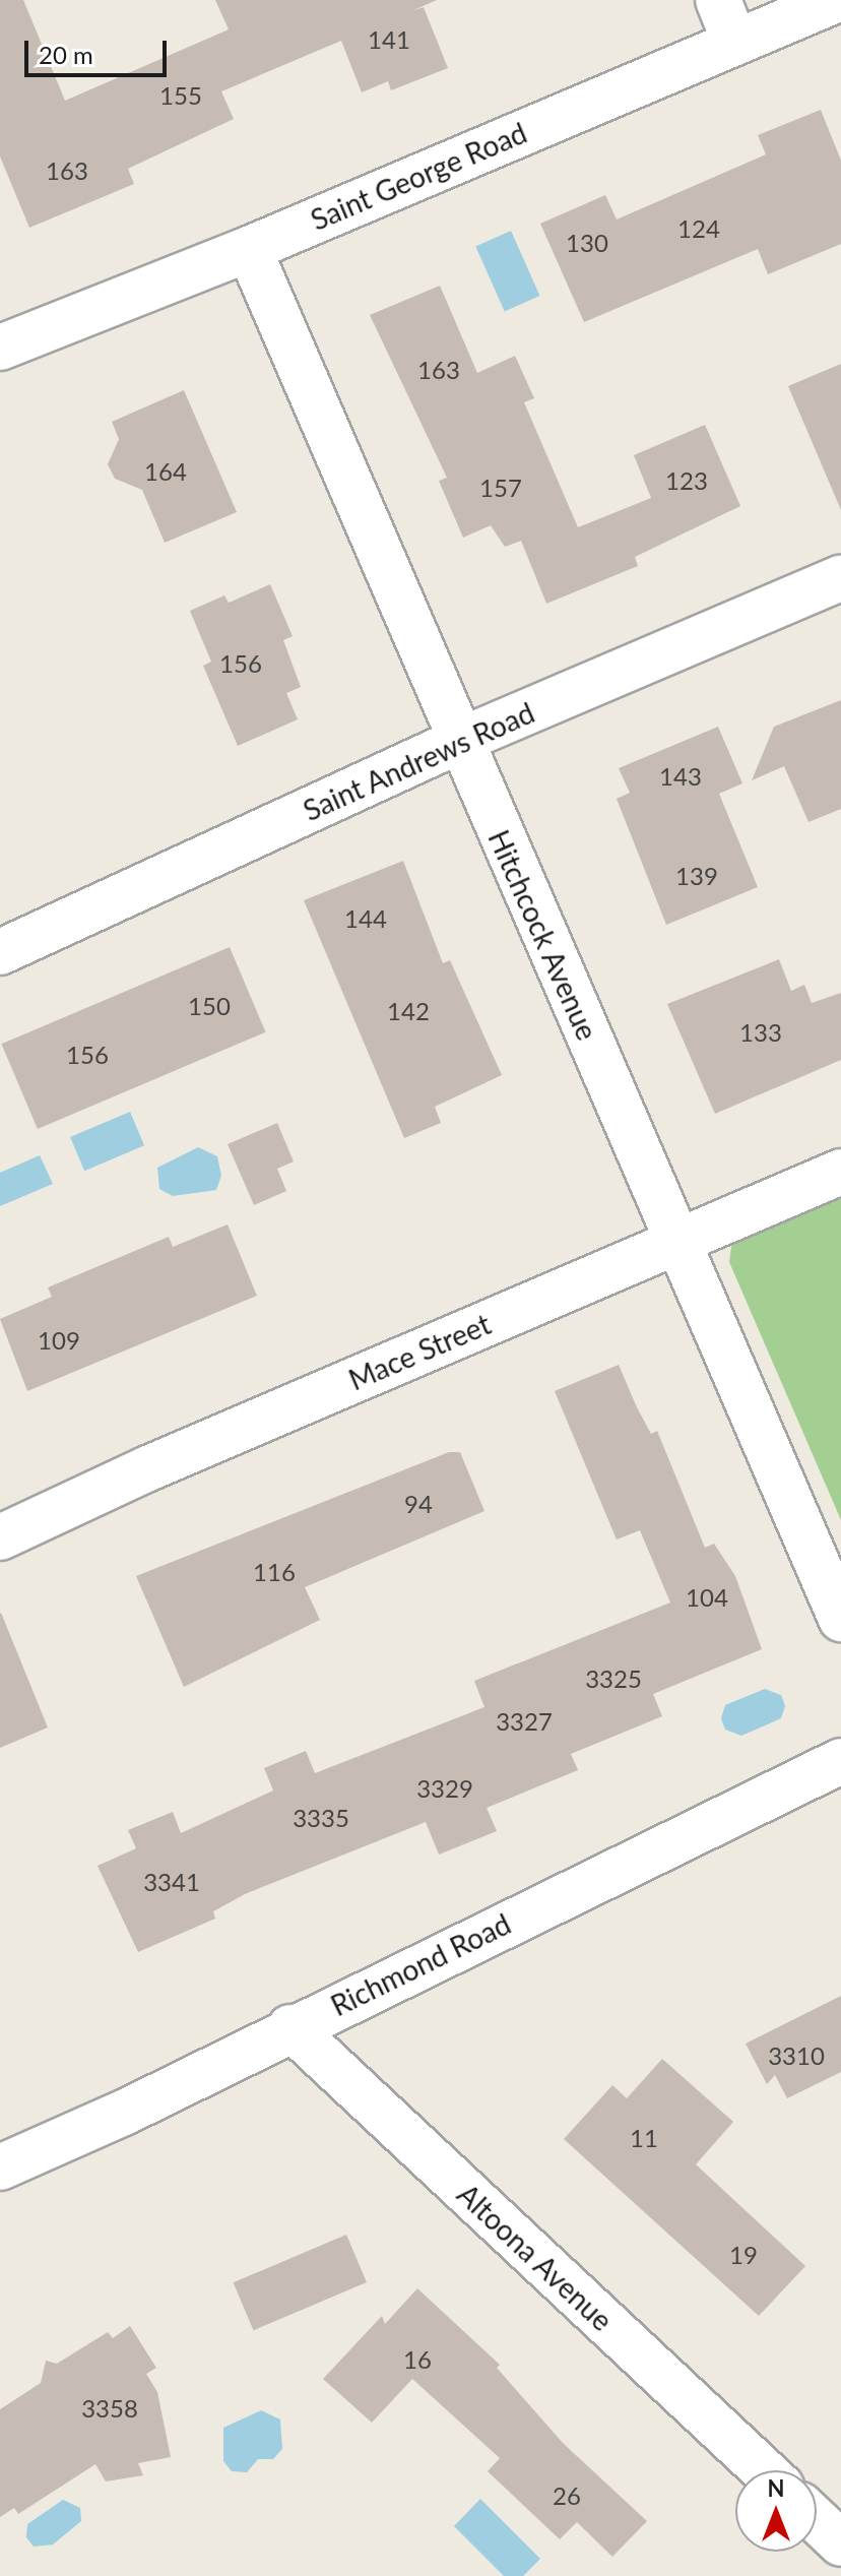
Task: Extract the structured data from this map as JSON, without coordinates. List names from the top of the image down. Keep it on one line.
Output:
{"streets":{"street":["Saint George Road","Saint Andrews Road","Hitchcock Avenue","Mace Street","Richmond Road","Altoona Avenue"]},"crossings":[["Saint George Road","Hitchcock Avenue"],["Saint Andrews Road","Hitchcock Avenue"],["Hitchcock Avenue","Mace Street"],["Richmond Road","Altoona Avenue"]],"house_numbers":["141","155","163","124","130","163","164","123","157","156","143","139","144","150","142","133","156","109","94","116","104","3325","3327","3329","3335","3341","3310","11","19","16","3358","26"],"scale_bar":"20 m","north":"top"}
